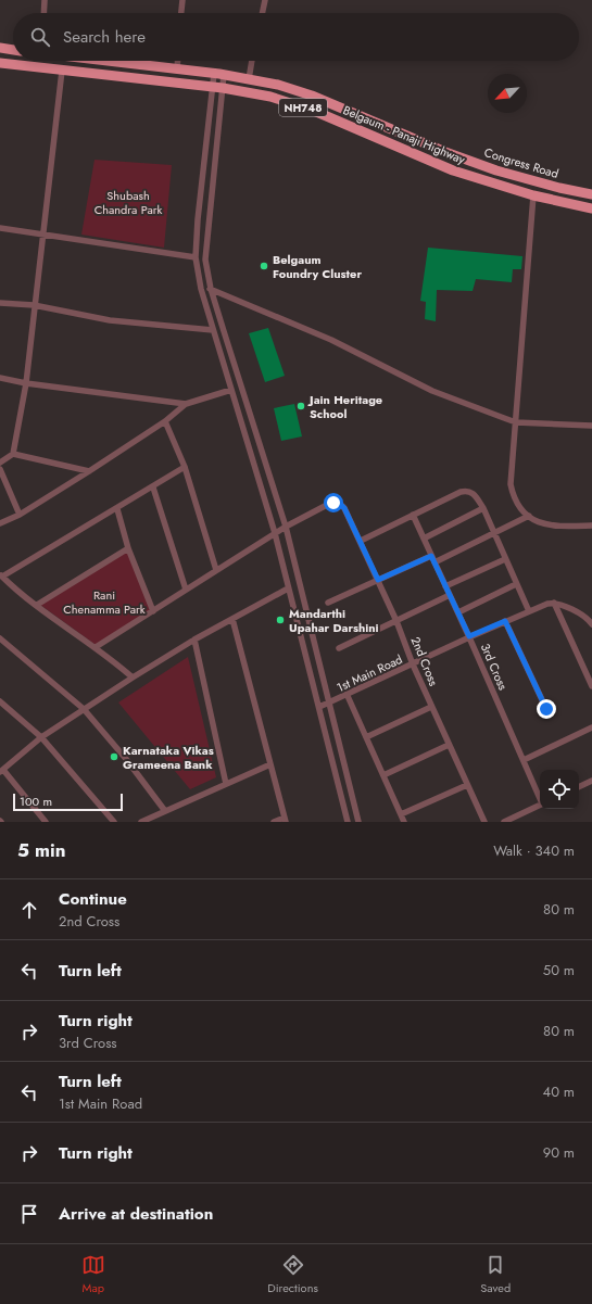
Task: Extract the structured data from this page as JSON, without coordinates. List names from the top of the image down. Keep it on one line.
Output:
{"streets":{"highway":["NH748","Belgaum - Panaji Highway","Congress Road"],"street":["2nd Cross","3rd Cross","1st Main Road"]},"crossings":[["2nd Cross","1st Main Road"],["3rd Cross","1st Main Road"]],"parks":["Shubash Chandra Park","Rani Chenamma Park"],"places":["Belgaum Foundry Cluster","Jain Heritage School","Mandarthi Upahar Darshini","Karnataka Vikas Grameena Bank"],"scale_bar":"100 m","north":"bottom left","page":{"search":"Search here","scale":"100 m","heading":["5 min","Walk · 340 m"],"list":[["Continue","2nd Cross","80 m"],["Turn left","50 m"],["Turn right","3rd Cross","80 m"],["Turn left","1st Main Road","40 m"],["Turn right","90 m"],"Arrive at destination"],"nav":["Map","Directions","Saved"]}}
